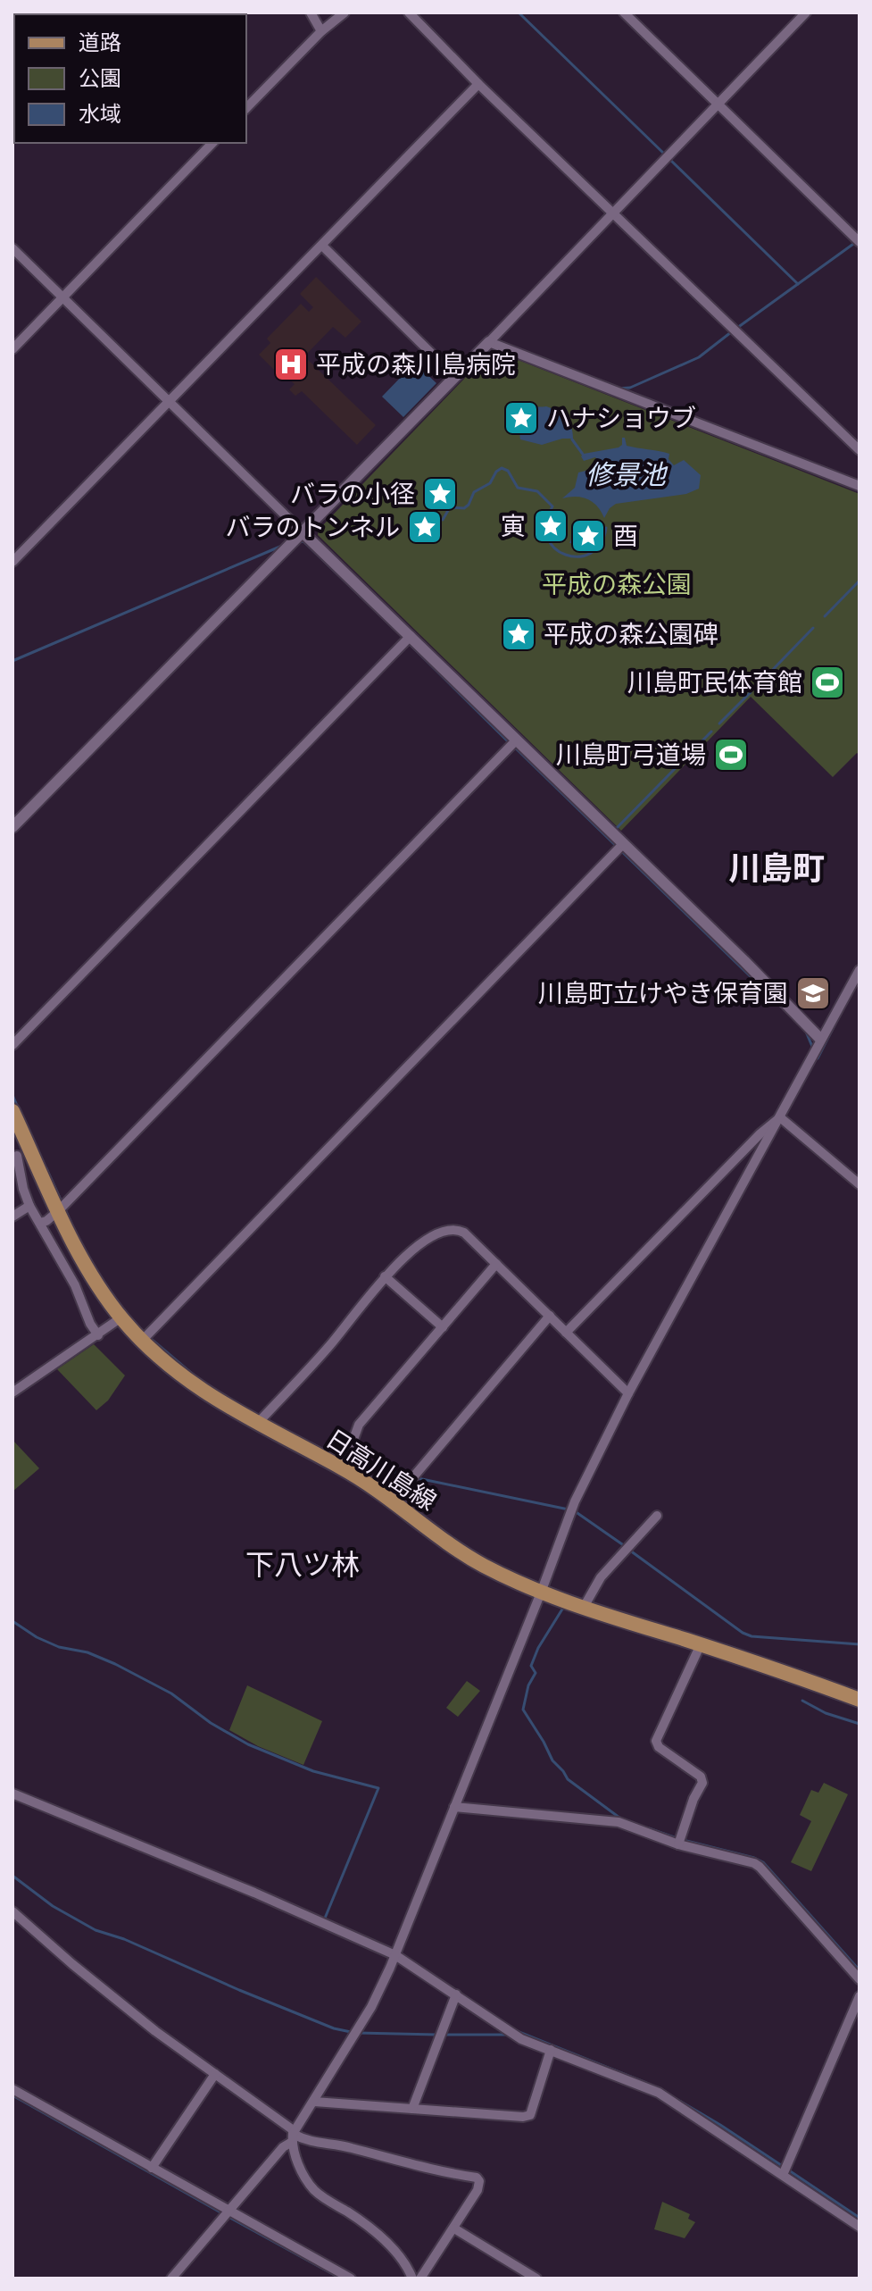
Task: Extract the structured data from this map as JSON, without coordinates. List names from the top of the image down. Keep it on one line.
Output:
{"streets":{"main road":["日高川島線"]},"districts":["川島町","下八ツ林"],"water":["修景池"],"parks":["平成の森公園"],"places":{"hospital":["平成の森川島病院"],"place":["ハナショウブ","バラの小径","寅","バラのトンネル","酉","平成の森公園碑"],"sports":["川島町民体育館","川島町弓道場"],"school or university":["川島町立けやき保育園"]},"legend":["道路","公園","水域"]}
